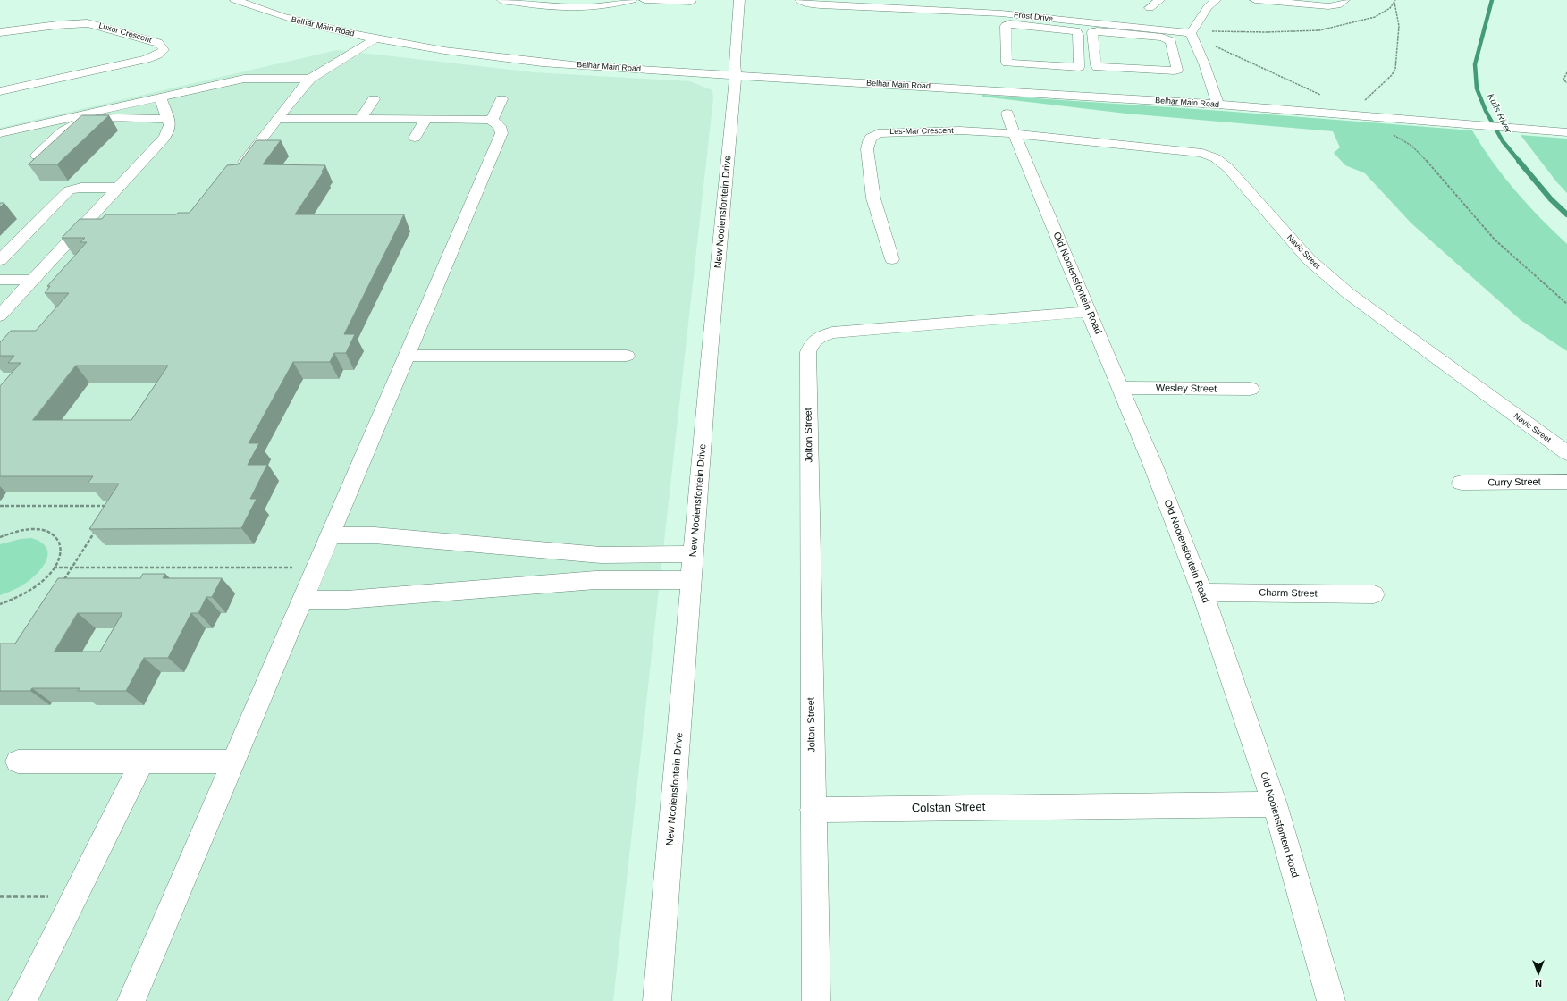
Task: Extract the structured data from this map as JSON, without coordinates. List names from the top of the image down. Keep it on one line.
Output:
{"streets":{"street":["Frost Drive","Belhar Main Road","Luxor Crescent","Les-Mar Crescent","New Nooiensfontein Drive","Navic Street","Old Nooiensfontein Road","Wesley Street","Jolton Street","Curry Street","Charm Street","Colstan Street"]},"crossings":[["Belhar Main Road","New Nooiensfontein Drive"],["Les-Mar Crescent","Navic Street"],["Les-Mar Crescent","Old Nooiensfontein Road"],["Navic Street","Old Nooiensfontein Road"],["Old Nooiensfontein Road","Wesley Street"],["Old Nooiensfontein Road","Jolton Street"],["Old Nooiensfontein Road","Charm Street"],["Old Nooiensfontein Road","Colstan Street"],["Jolton Street","Colstan Street"]],"water":["Kuils River"],"north":"bottom"}
